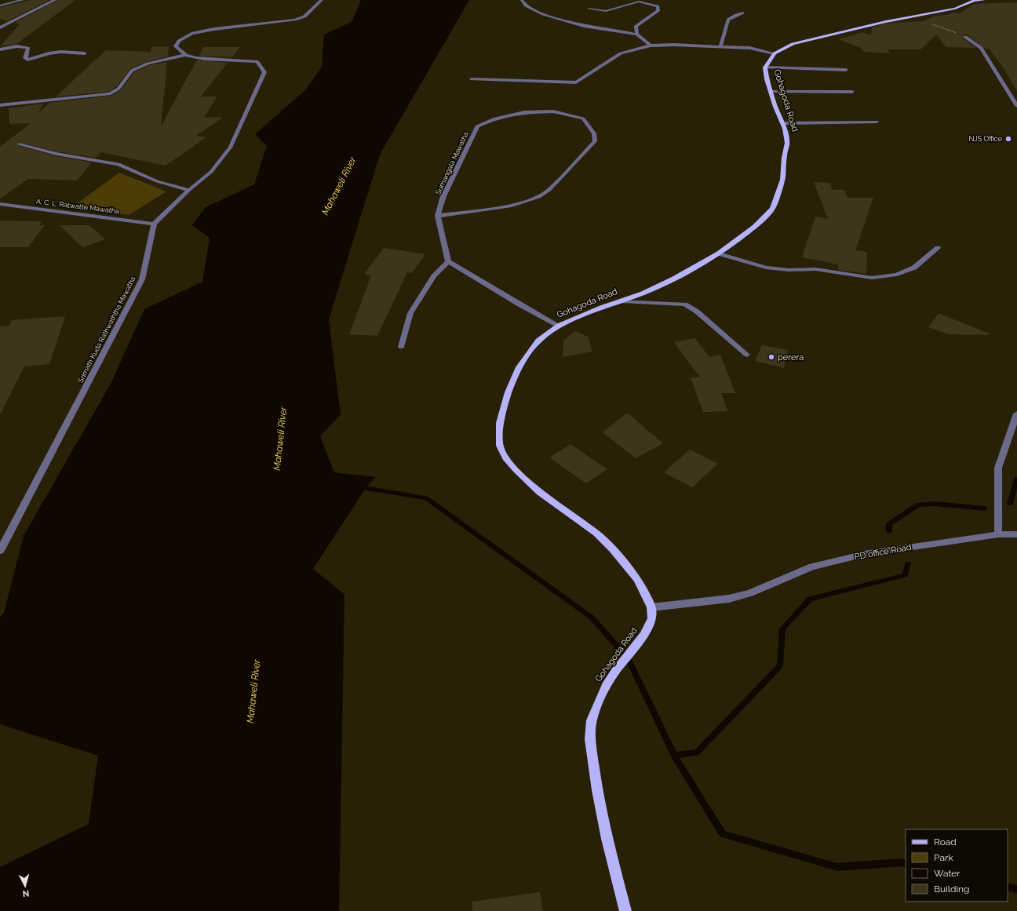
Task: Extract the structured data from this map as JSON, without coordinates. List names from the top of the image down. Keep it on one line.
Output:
{"streets":{"main road":["Gohagoda Road"],"street":["Sumangala Mawatha","A. C. L. Ratwatte Mawatha","Srimath Kuda Rathwaththa Mawatha","PD office Road"]},"crossings":[["Gohagoda Road","PD office Road"],["A. C. L. Ratwatte Mawatha","Srimath Kuda Rathwaththa Mawatha"]],"water":["Mahaweli River"],"places":["NJS Office","perera"],"legend":["Road","Park","Water","Building"],"north":"bottom"}
